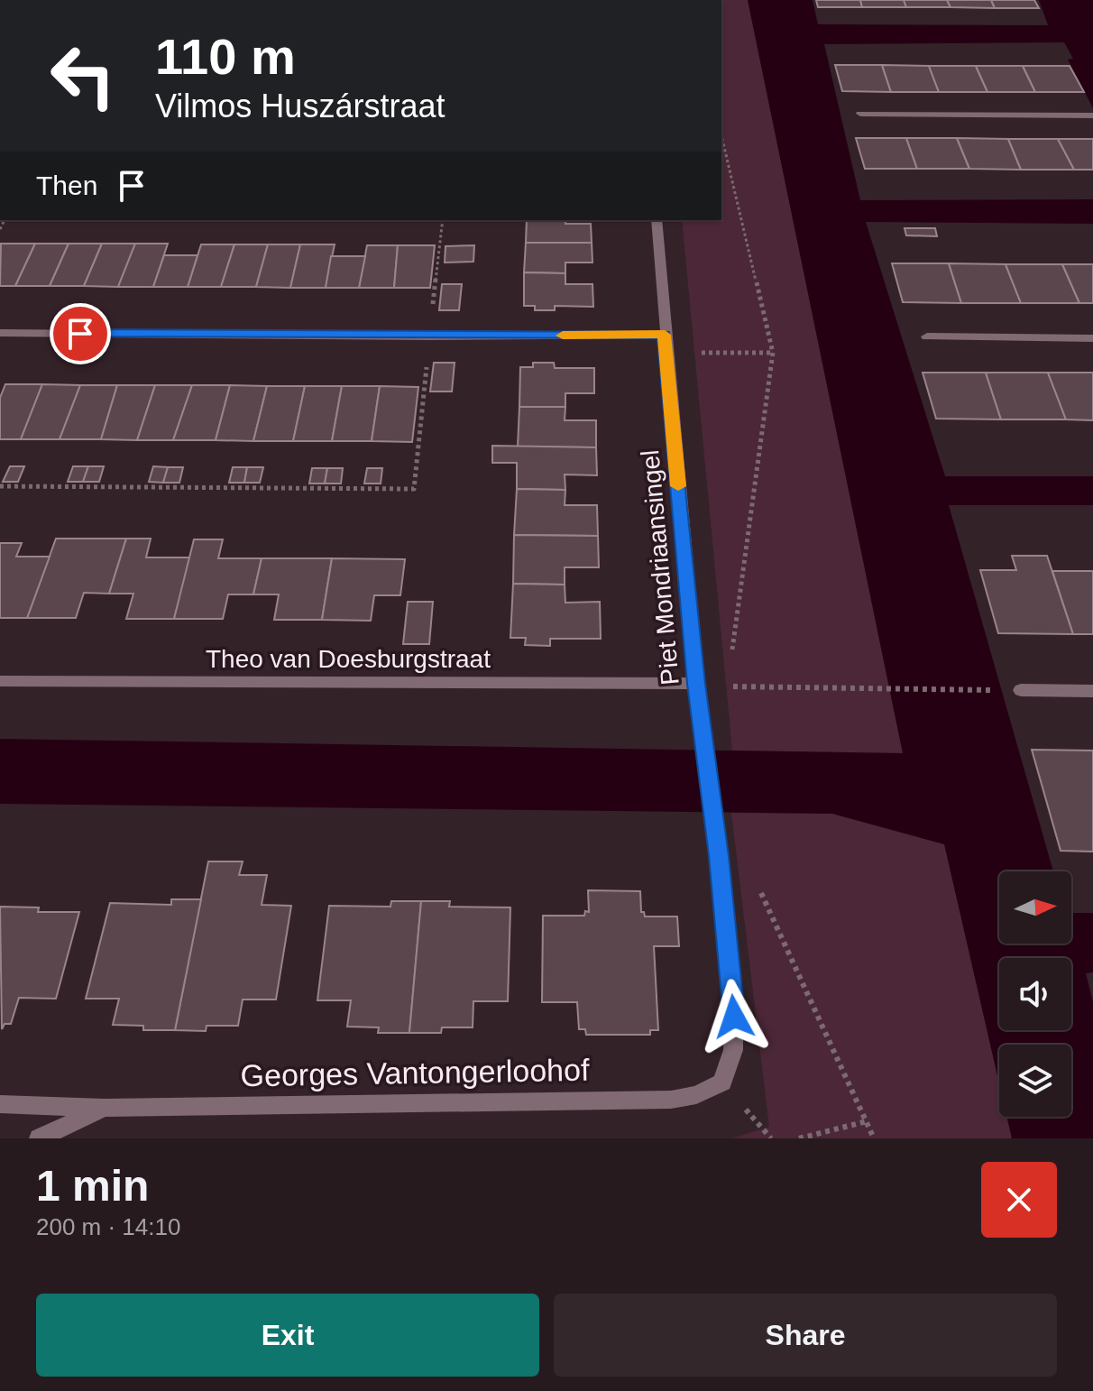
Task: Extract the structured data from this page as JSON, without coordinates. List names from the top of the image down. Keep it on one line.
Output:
{"streets":{"street":["Piet Mondriaansingel","Theo van Doesburgstraat","Georges Vantongerloohof"]},"crossings":[["Piet Mondriaansingel","Theo van Doesburgstraat"],["Piet Mondriaansingel","Georges Vantongerloohof"]],"north":"right","page":{"turn":["110 m","Vilmos Huszárstraat"],"then":"Then","heading":["1 min","200 m · 14:10"],"buttons":["Exit","Share"]}}
